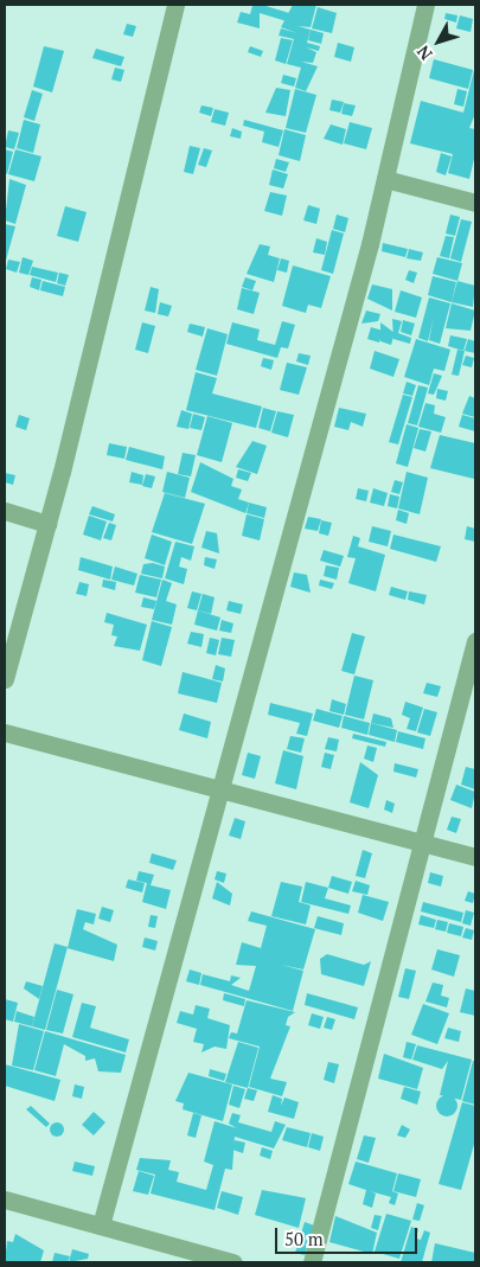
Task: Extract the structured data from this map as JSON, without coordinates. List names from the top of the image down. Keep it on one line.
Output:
{"scale_bar":"50 m","north":"bottom left"}
